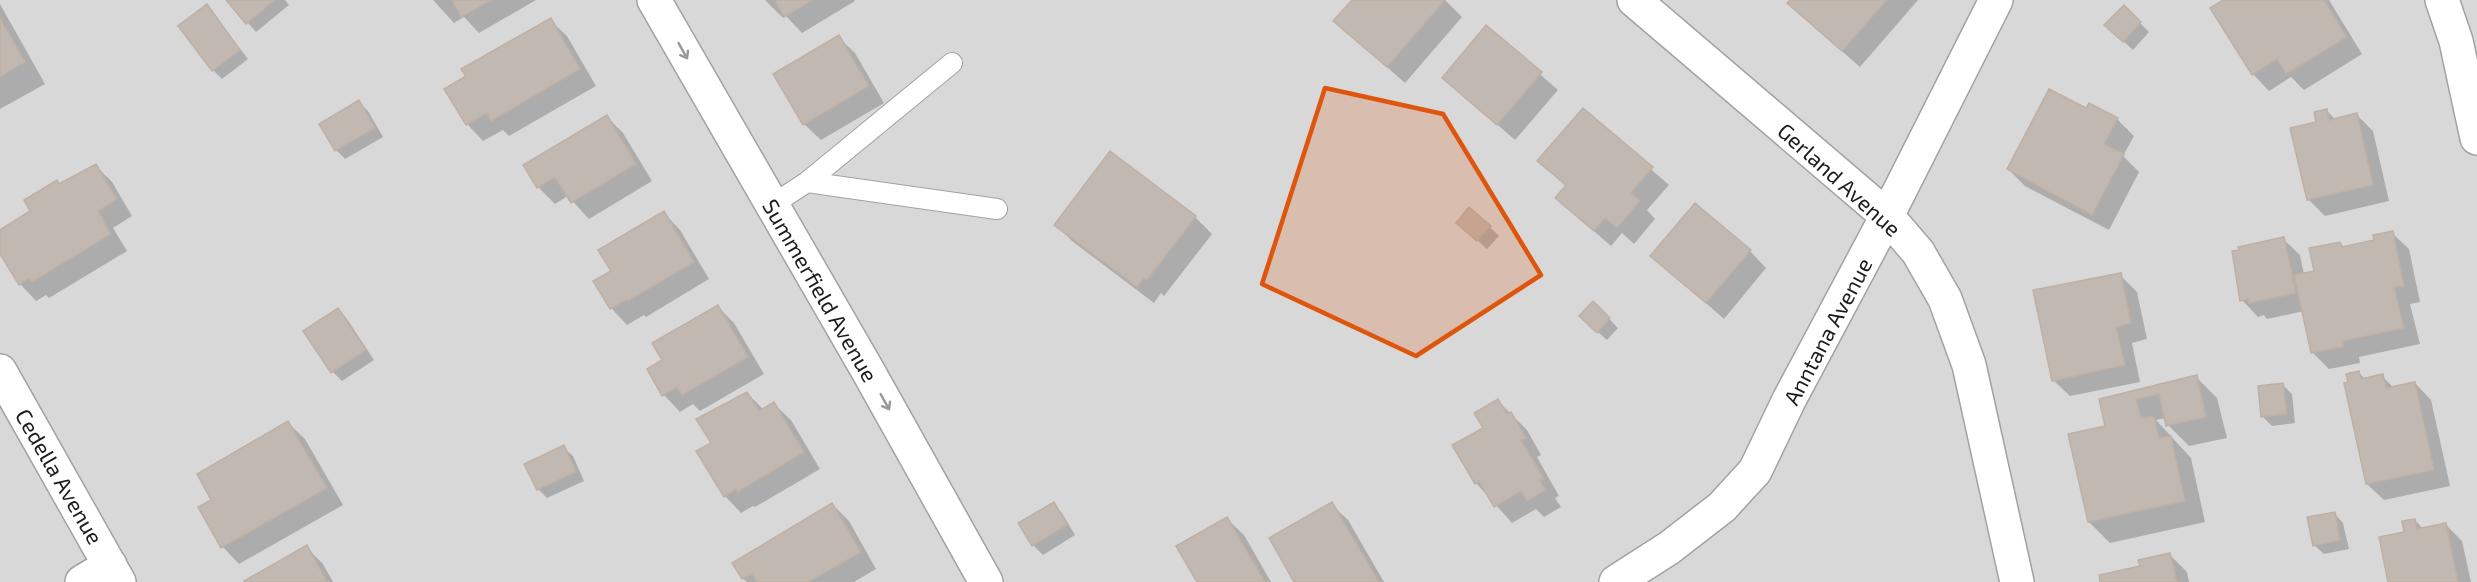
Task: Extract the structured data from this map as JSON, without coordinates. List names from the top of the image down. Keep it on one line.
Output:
{"streets":{"street":["Gerland Avenue","Summerfield Avenue","Anntana Avenue","Cedella Avenue"]},"crossings":[["Gerland Avenue","Anntana Avenue"]],"one_way":["Summerfield Avenue"]}
